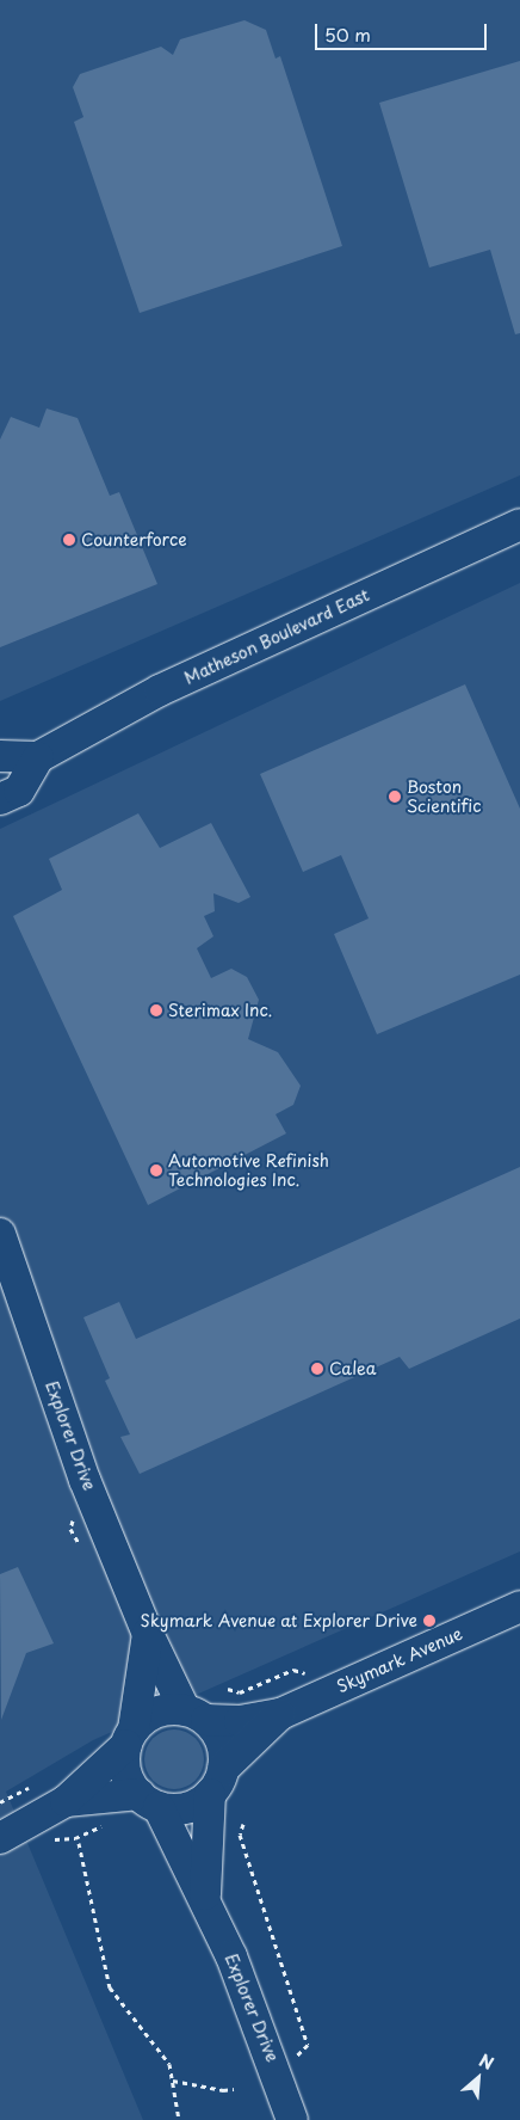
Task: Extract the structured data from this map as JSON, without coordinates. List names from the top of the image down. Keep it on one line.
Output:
{"streets":{"street":["Matheson Boulevard East","Explorer Drive","Skymark Avenue"]},"crossings":[["Explorer Drive","Skymark Avenue"]],"places":["Counterforce","Boston Scientific","Sterimax Inc.","Automotive Refinish Technologies Inc.","Calea","Skymark Avenue at Explorer Drive"],"scale_bar":"50 m","north":"top right"}
